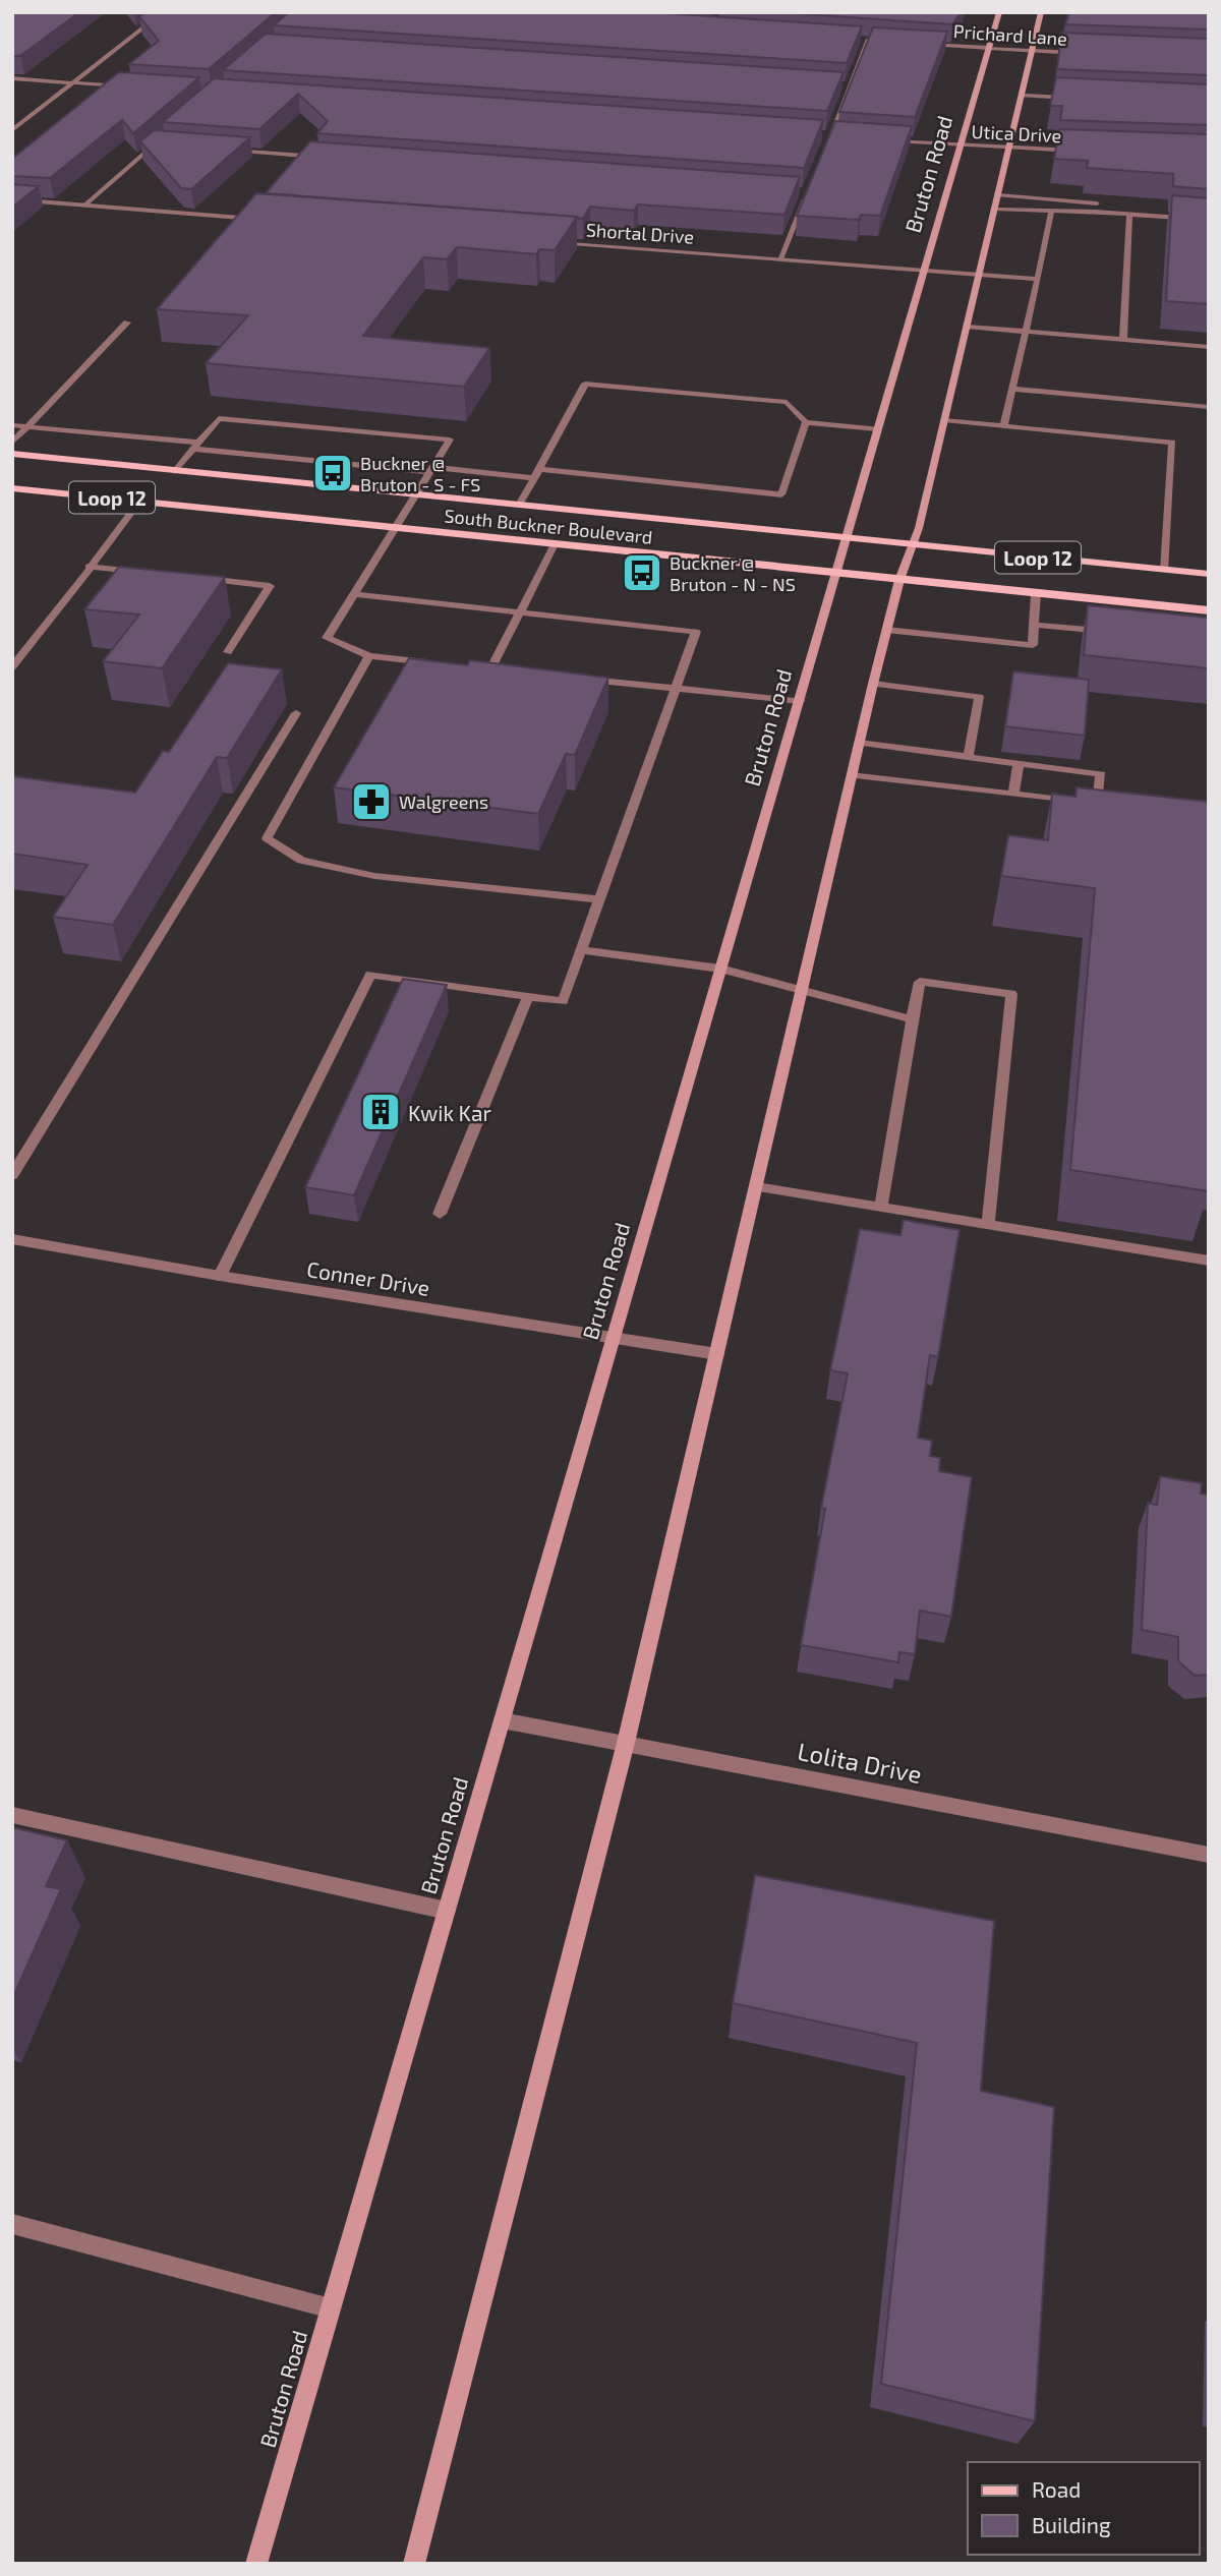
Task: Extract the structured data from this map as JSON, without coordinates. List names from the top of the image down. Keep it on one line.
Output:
{"streets":{"main road":["Bruton Road","Loop 12","South Buckner Boulevard"],"street":["Prichard Lane","Utica Drive","Shortal Drive","Conner Drive","Lolita Drive"]},"crossings":[["Prichard Lane","Bruton Road"],["Utica Drive","Bruton Road"],["Bruton Road","Shortal Drive"],["Bruton Road","South Buckner Boulevard"],["Bruton Road","Conner Drive"],["Bruton Road","Lolita Drive"]],"places":{"bus stop":["Buckner @ Bruton - S - FS","Buckner @ Bruton - N - NS"],"pharmacy":["Walgreens"],"building":["Kwik Kar"]},"legend":["Road","Building"]}
